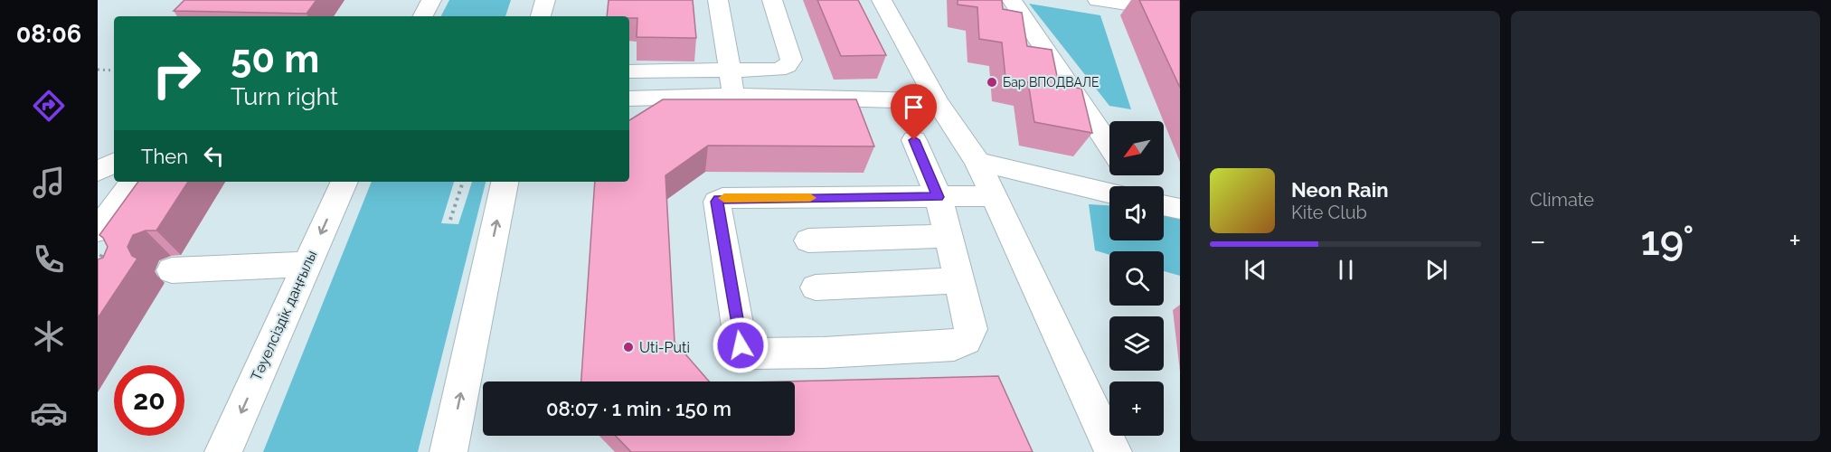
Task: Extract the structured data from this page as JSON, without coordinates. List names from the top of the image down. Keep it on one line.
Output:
{"streets":{"street":["Тәуелсіздік даңғылы"]},"places":["Бар ВПОДВАЛЕ","Uti-Puti"],"north":"bottom left","page":{"tabs":"08:06","tile":"Climate","turn":["50 m","Turn right"],"map_buttons":"+","then":"Then","song":["Neon Rain","Kite Club"],"heat":["−","19°","+"],"limit":"20","trip":"08:07 · 1 min · 150 m"}}
